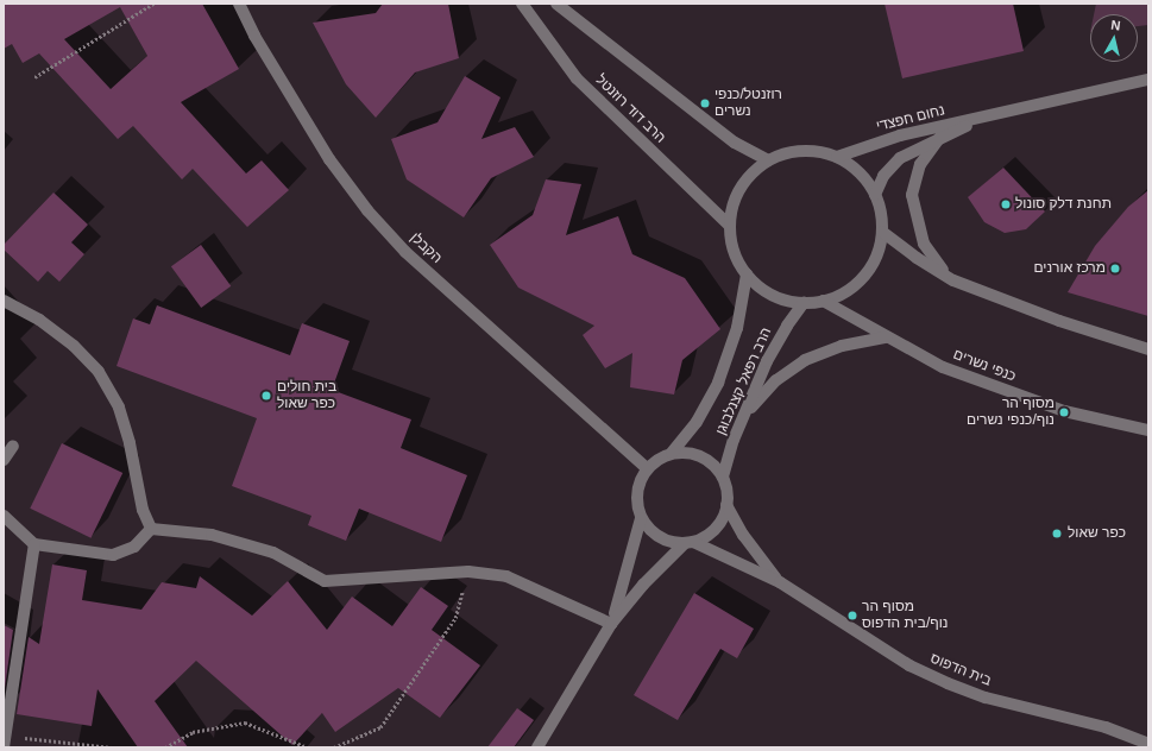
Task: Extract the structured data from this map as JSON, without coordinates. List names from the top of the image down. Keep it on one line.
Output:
{"streets":{"street":["הרב דוד רוזנטל","נחום חפצדי","הקבלן","כנפי נשרים","הרב רפאל קצנלבוגן","בית הדפוס"]},"crossings":[["הרב דוד רוזנטל","נחום חפצדי"],["הרב דוד רוזנטל","כנפי נשרים"],["הרב דוד רוזנטל","הרב רפאל קצנלבוגן"],["נחום חפצדי","כנפי נשרים"],["נחום חפצדי","הרב רפאל קצנלבוגן"],["הקבלן","הרב רפאל קצנלבוגן"],["הקבלן","בית הדפוס"],["כנפי נשרים","הרב רפאל קצנלבוגן"],["הרב רפאל קצנלבוגן","בית הדפוס"]],"places":["רוזנטל/כנפי נשרים","תחנת דלק סונול","מרכז אורנים","בית חולים כפר שאול","מסוף הר נוף/כנפי נשרים","כפר שאול","מסוף הר נוף/בית הדפוס"],"north":"top"}
